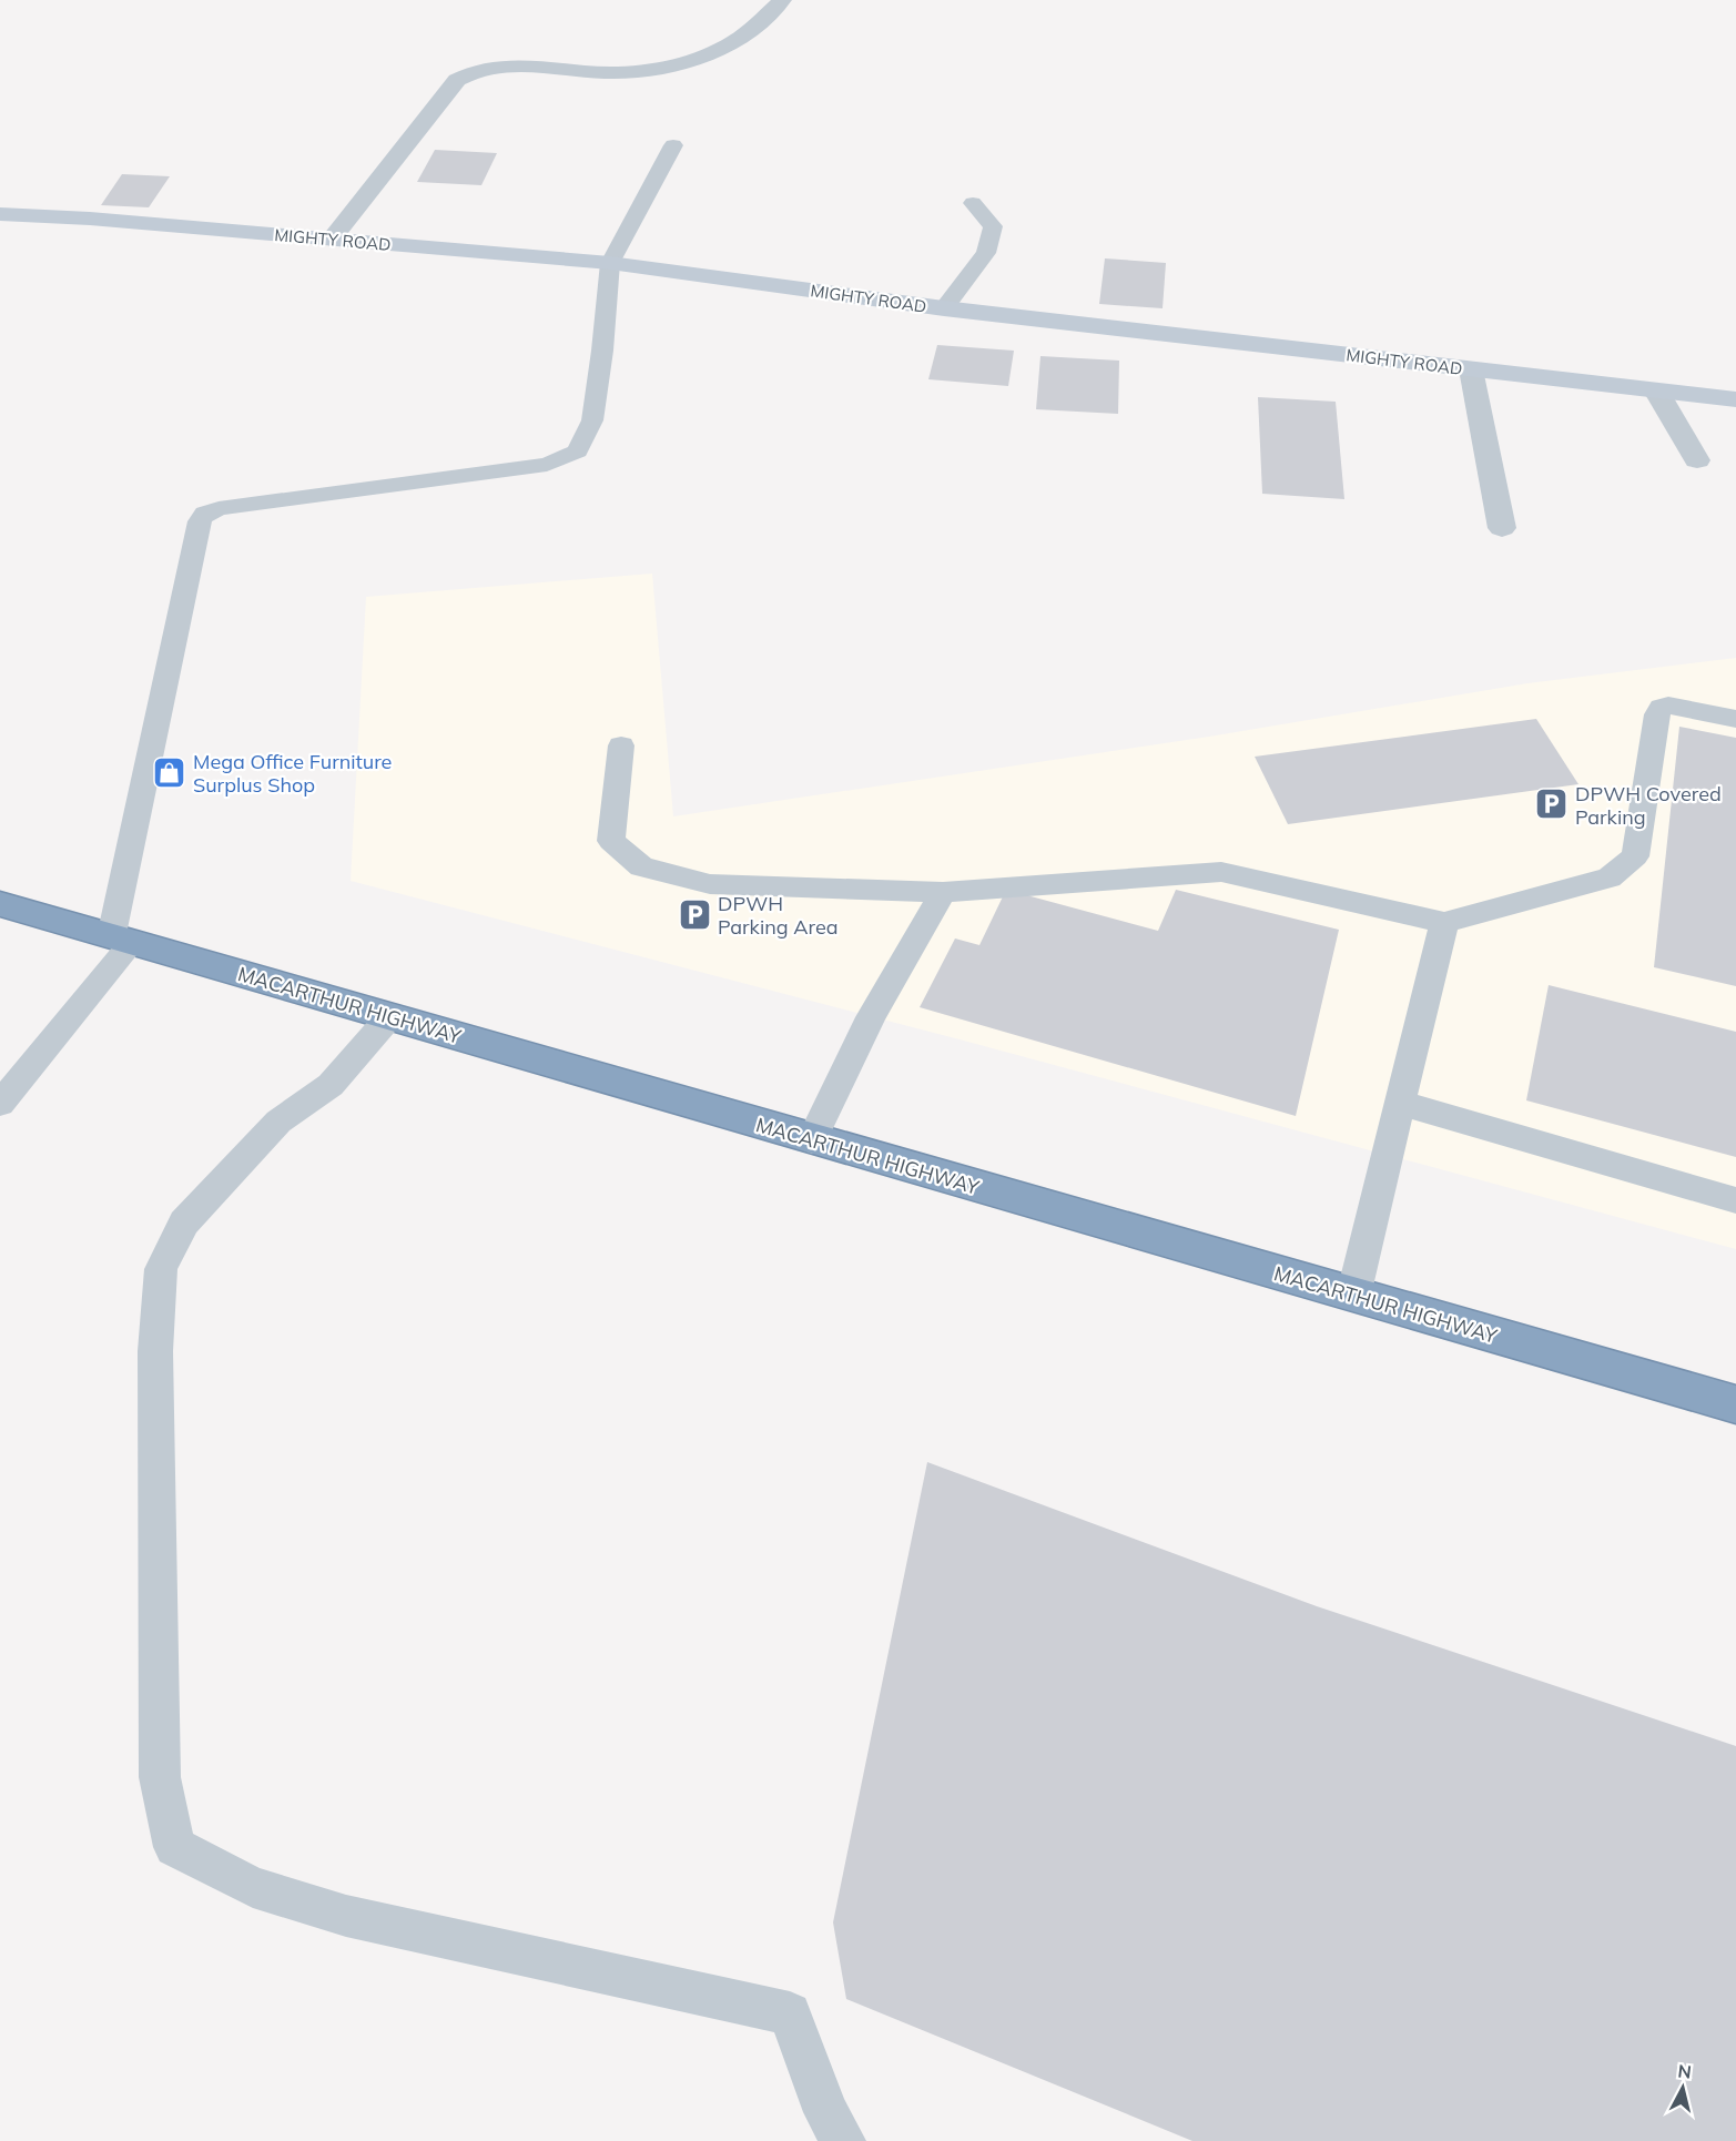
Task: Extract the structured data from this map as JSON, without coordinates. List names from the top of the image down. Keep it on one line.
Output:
{"streets":{"highway":["MACARTHUR HIGHWAY"],"street":["MIGHTY ROAD"]},"places":{"shop":["Mega Office Furniture Surplus Shop"],"parking":["DPWH Covered Parking","DPWH Parking Area"]},"north":"top"}
